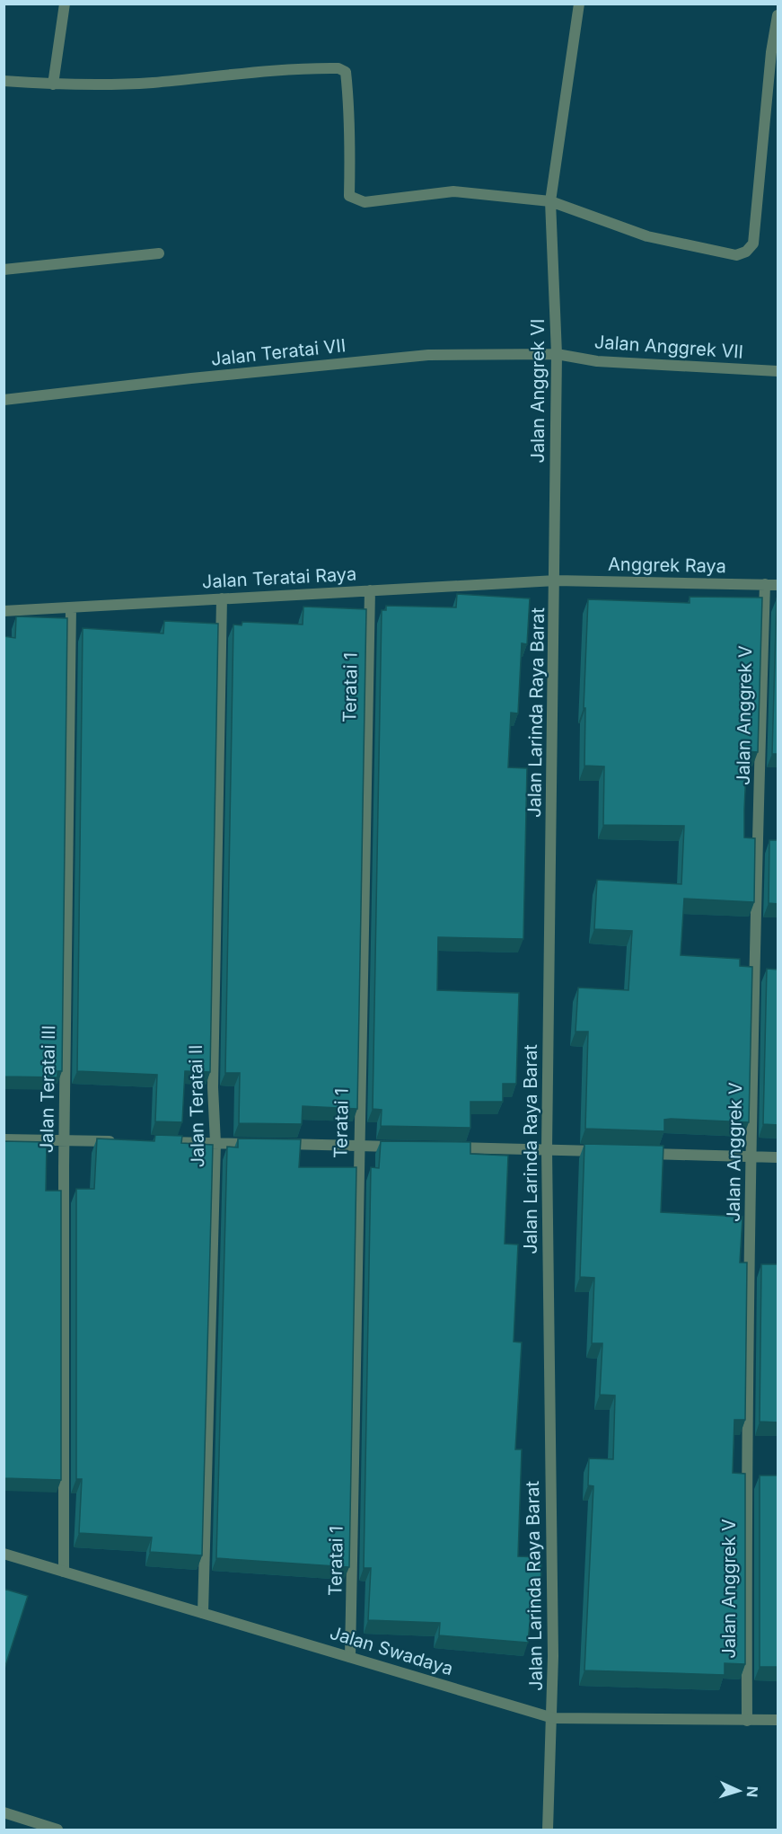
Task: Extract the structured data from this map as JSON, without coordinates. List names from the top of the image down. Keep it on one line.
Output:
{"streets":{"street":["Jalan Anggrek VII","Jalan Teratai VII","Jalan Anggrek VI","Anggrek Raya","Jalan Teratai Raya","Teratai 1","Jalan Larinda Raya Barat","Jalan Anggrek V","Jalan Teratai III","Jalan Teratai II","Jalan Swadaya"]},"crossings":[["Jalan Anggrek VII","Jalan Teratai VII"],["Jalan Anggrek VII","Jalan Anggrek VI"],["Jalan Teratai VII","Jalan Anggrek VI"],["Jalan Anggrek VI","Anggrek Raya"],["Jalan Anggrek VI","Jalan Teratai Raya"],["Jalan Anggrek VI","Jalan Larinda Raya Barat"],["Anggrek Raya","Jalan Teratai Raya"],["Anggrek Raya","Jalan Larinda Raya Barat"],["Anggrek Raya","Jalan Anggrek V"],["Jalan Teratai Raya","Teratai 1"],["Jalan Teratai Raya","Jalan Larinda Raya Barat"],["Jalan Teratai Raya","Jalan Teratai III"],["Jalan Teratai Raya","Jalan Teratai II"],["Teratai 1","Jalan Swadaya"],["Jalan Larinda Raya Barat","Jalan Swadaya"],["Jalan Anggrek V","Jalan Swadaya"],["Jalan Teratai III","Jalan Swadaya"],["Jalan Teratai II","Jalan Swadaya"]],"north":"right"}
